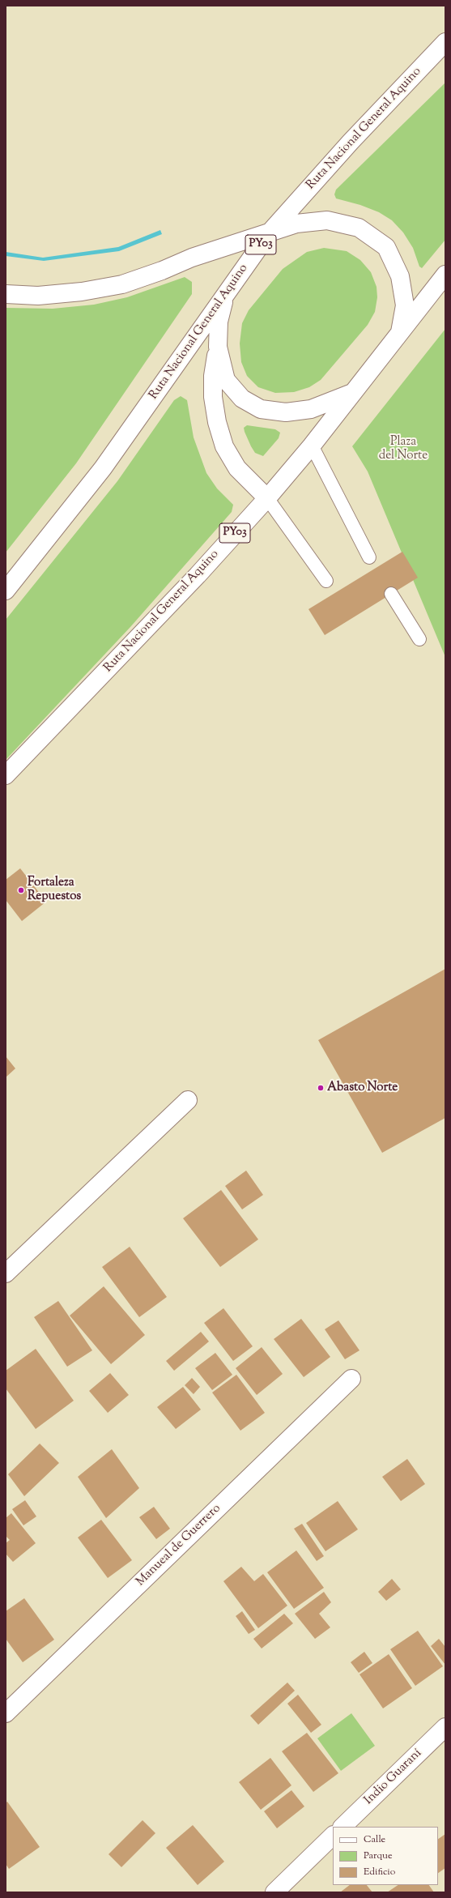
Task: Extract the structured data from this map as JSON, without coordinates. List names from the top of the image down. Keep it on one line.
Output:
{"streets":{"main road":["Ruta Nacional General Aquino","PY03","Manueal de Guerrero","Indio Guaraní"]},"parks":["Plaza del Norte"],"places":["Fortaleza Repuestos","Abasto Norte"],"legend":["Calle","Parque","Edificio"]}
